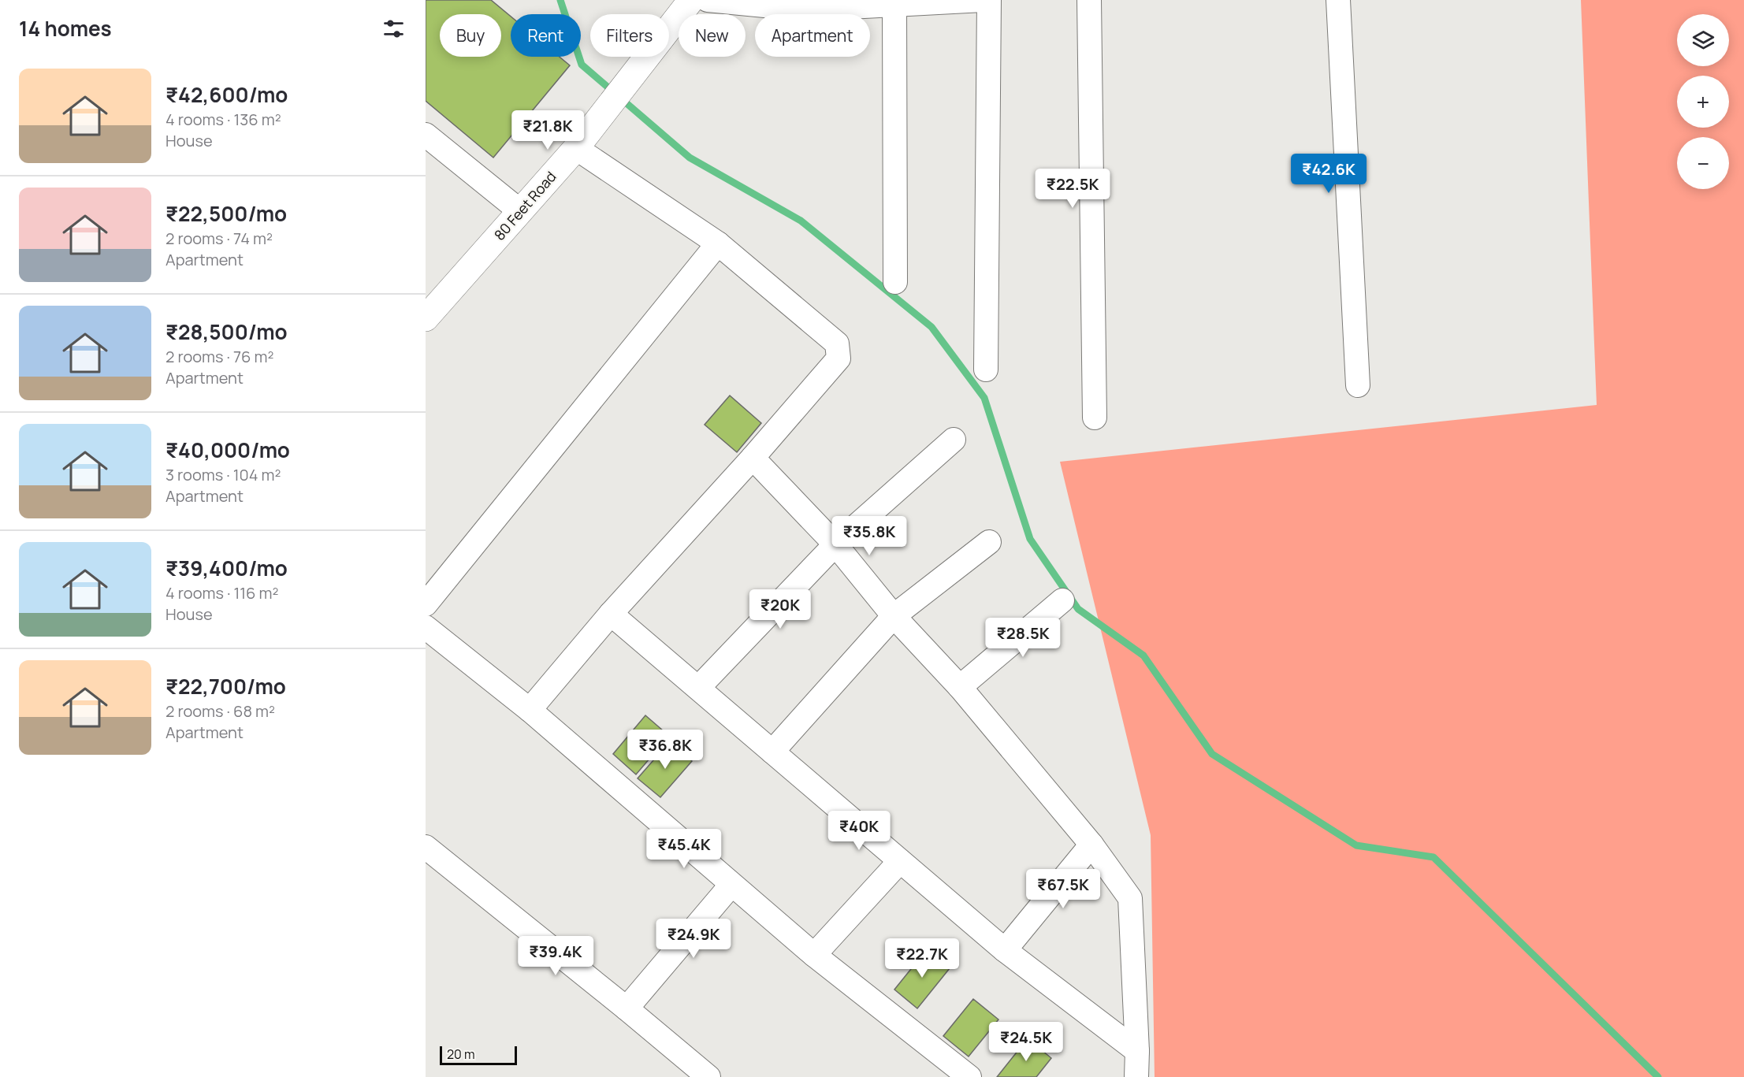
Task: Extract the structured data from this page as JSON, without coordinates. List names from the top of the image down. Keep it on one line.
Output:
{"streets":{"street":["80 Feet Road"]},"scale_bar":"20 m","page":{"heading":"14 homes","map_buttons":["+","−"],"chip":["Buy","Rent","Filters","New","Apartment"],"list":[{"name":"₹42,600/mo","note":"4 rooms · 136 m² · House"},{"name":"₹22,500/mo","note":"2 rooms · 74 m² · Apartment"},{"name":"₹28,500/mo","note":"2 rooms · 76 m² · Apartment"},{"name":"₹40,000/mo","note":"3 rooms · 104 m² · Apartment"},{"name":"₹39,400/mo","note":"4 rooms · 116 m² · House"},{"name":"₹22,700/mo","note":"2 rooms · 68 m² · Apartment"}],"price":["₹21.8K","₹42.6K","₹22.5K","₹35.8K","₹20K","₹28.5K","₹36.8K","₹40K","₹45.4K","₹67.5K","₹24.9K","₹39.4K","₹22.7K","₹24.5K"],"scale":"20 m"}}
